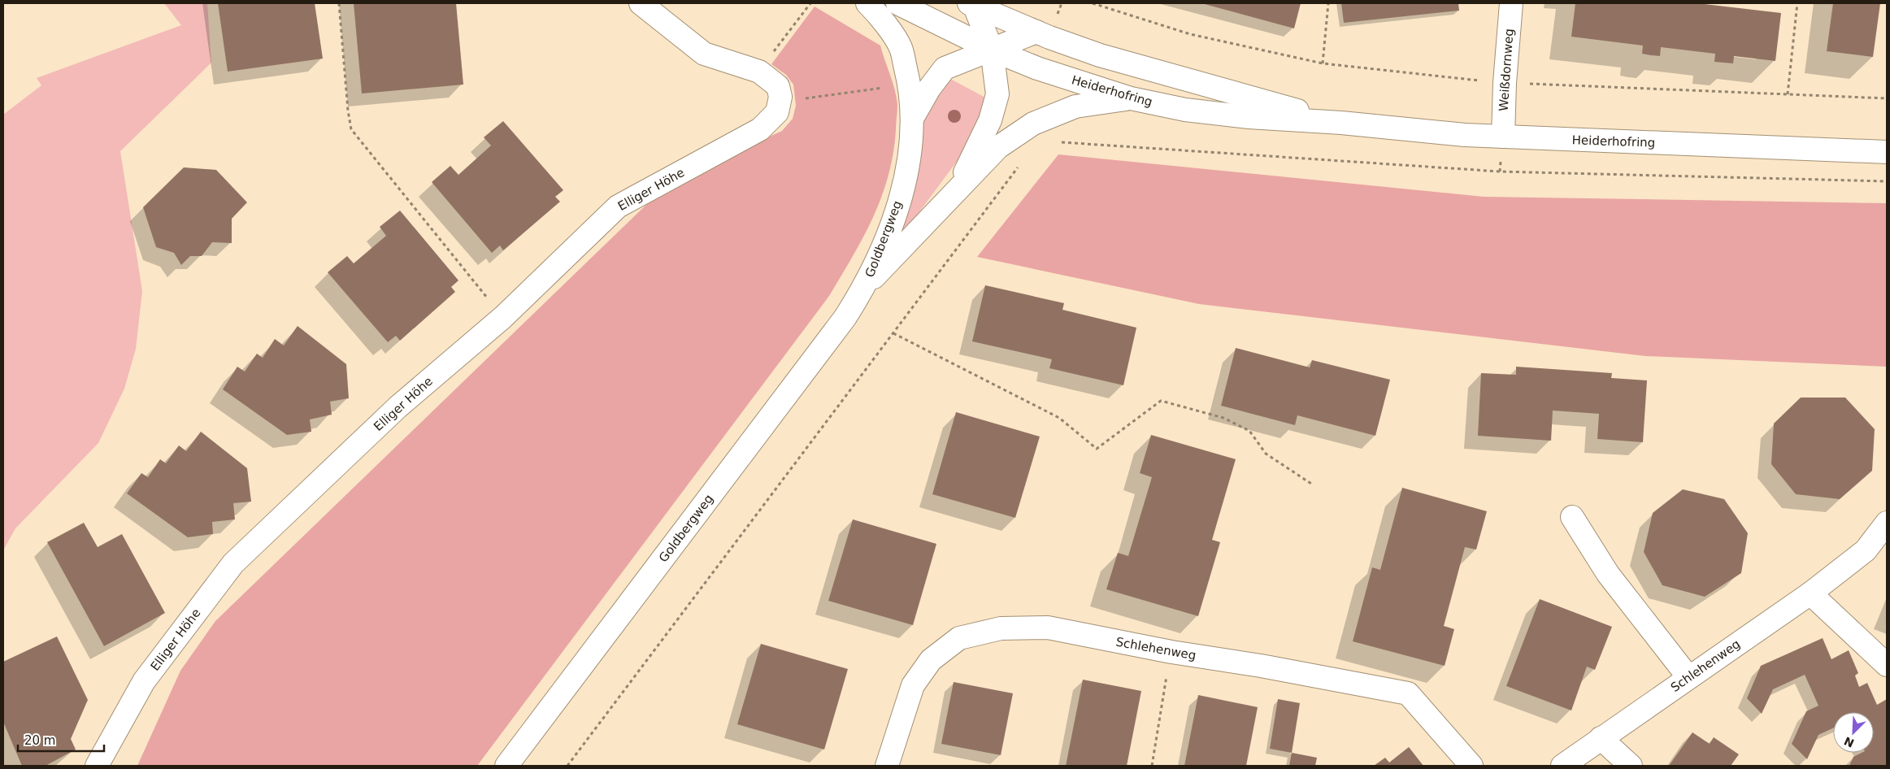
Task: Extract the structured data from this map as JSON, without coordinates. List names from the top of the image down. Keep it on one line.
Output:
{"streets":{"street":["Weißdornweg","Heiderhofring","Elliger Höhe","Goldbergweg","Schlehenweg"]},"crossings":[["Weißdornweg","Heiderhofring"],["Heiderhofring","Goldbergweg"]],"scale_bar":"20 m","north":"bottom left"}
